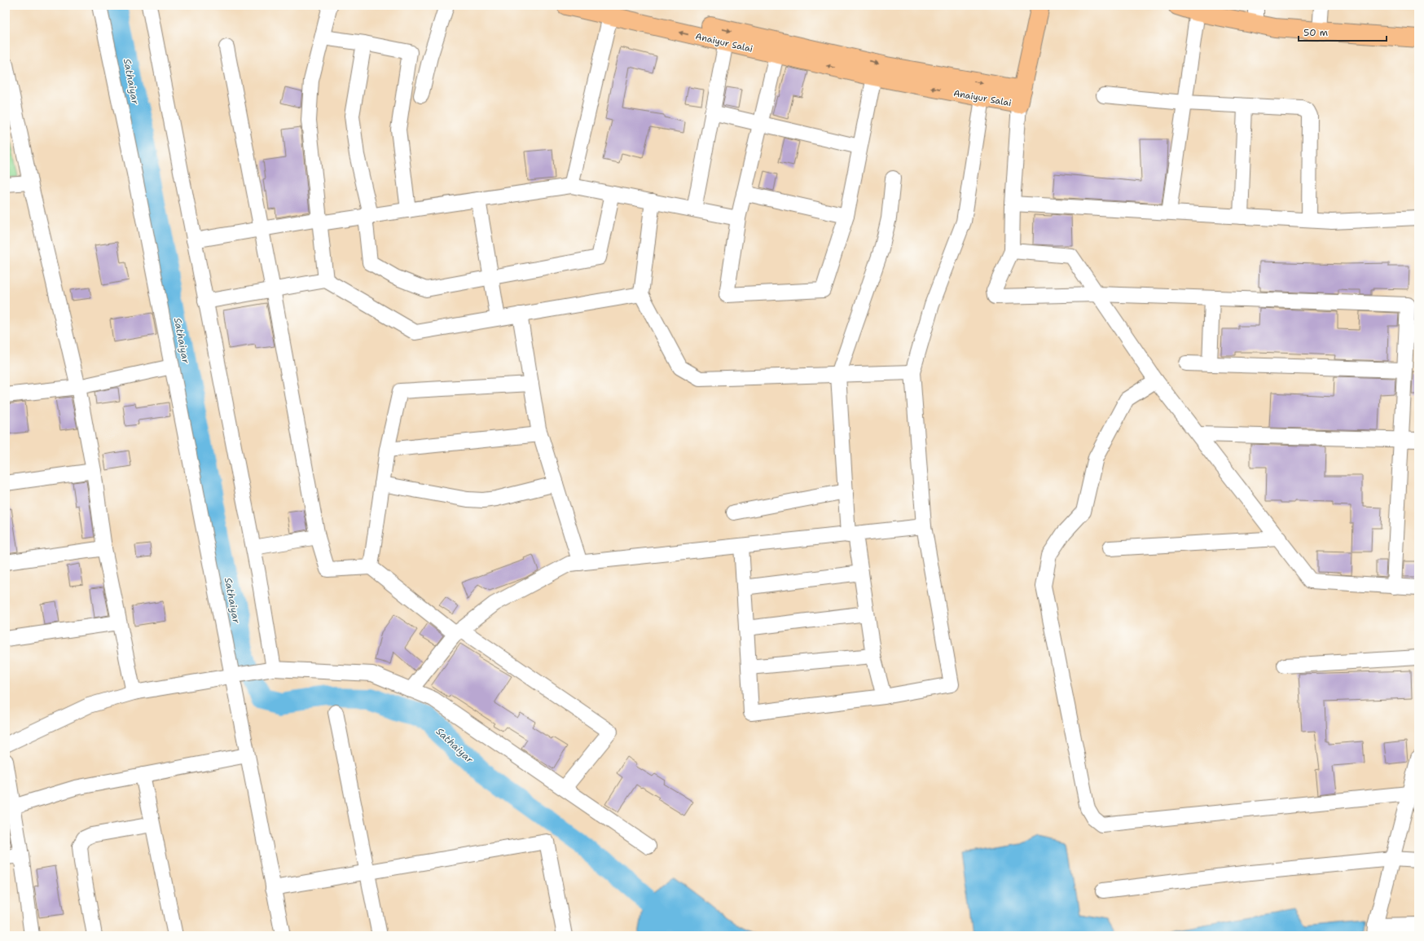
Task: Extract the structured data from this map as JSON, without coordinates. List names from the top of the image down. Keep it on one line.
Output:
{"streets":{"main road":["Anaiyur Salai"]},"water":["Sathaiyar"],"scale_bar":"50 m"}
